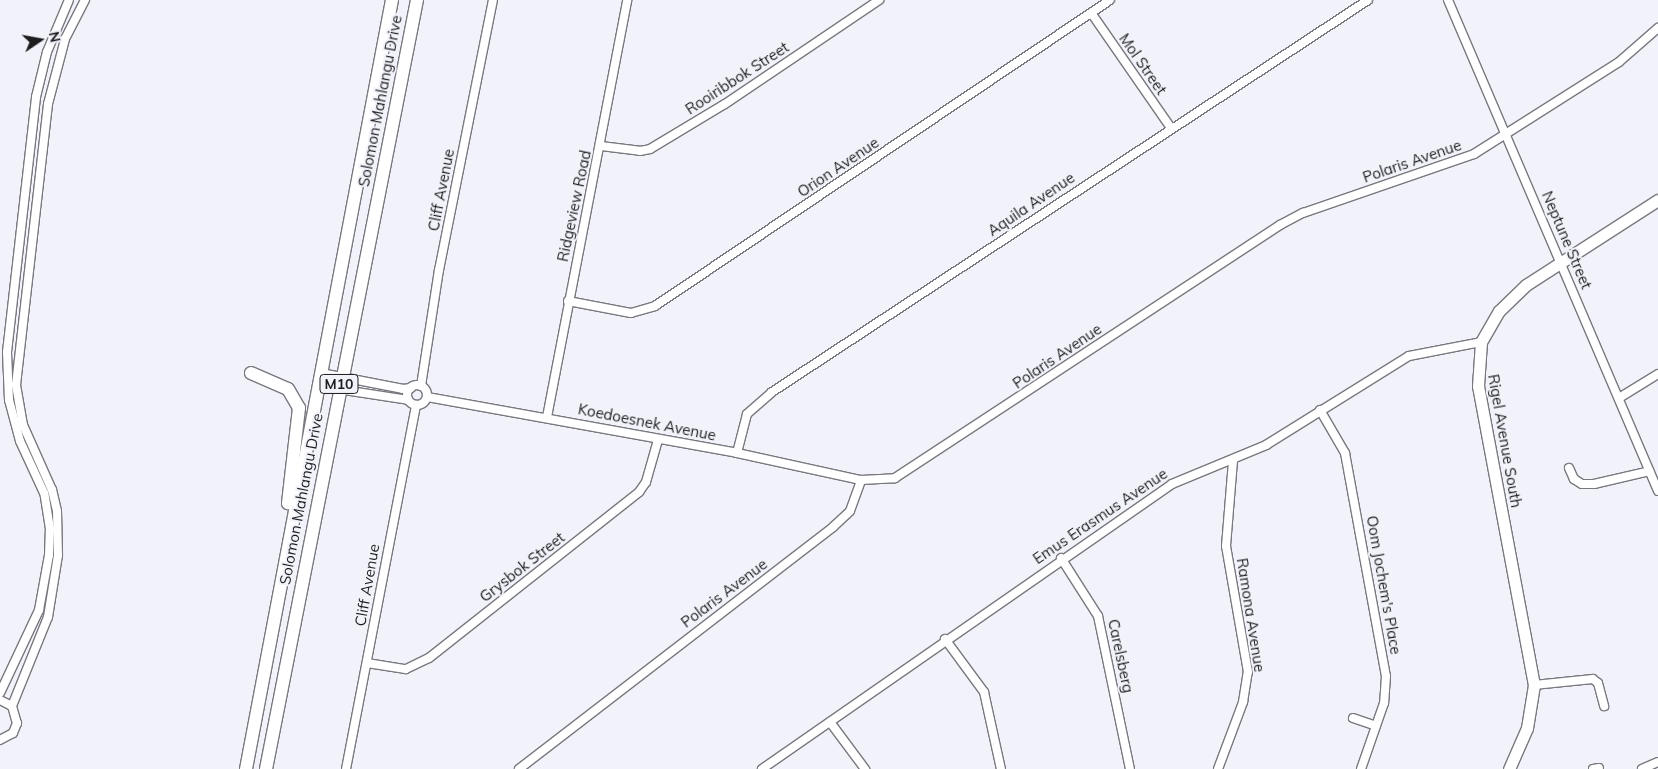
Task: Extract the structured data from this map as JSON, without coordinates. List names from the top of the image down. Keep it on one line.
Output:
{"streets":{"main road":["Solomon Mahlangu Drive","M10","Rigel Avenue South"],"street":["Mol Street","Rooiribbok Street","Polaris Avenue","Orion Avenue","Cliff Avenue","Aquila Avenue","Ridgeview Road","Neptune Street","Koedoesnek Avenue","Emus Erasmus Avenue","Grysbok Street","Oom Jochem's Place","Ramona Avenue","Carelsberg"]},"crossings":[["Mol Street","Orion Avenue"],["Mol Street","Aquila Avenue"],["Rooiribbok Street","Ridgeview Road"],["Polaris Avenue","Neptune Street"],["Polaris Avenue","Koedoesnek Avenue"],["Orion Avenue","Ridgeview Road"],["Cliff Avenue","Koedoesnek Avenue"],["Cliff Avenue","Grysbok Street"],["Aquila Avenue","Koedoesnek Avenue"],["Ridgeview Road","Koedoesnek Avenue"],["Neptune Street","Rigel Avenue South"],["Koedoesnek Avenue","Grysbok Street"],["Rigel Avenue South","Emus Erasmus Avenue"],["Emus Erasmus Avenue","Oom Jochem's Place"],["Emus Erasmus Avenue","Ramona Avenue"],["Emus Erasmus Avenue","Carelsberg"]],"north":"right"}
